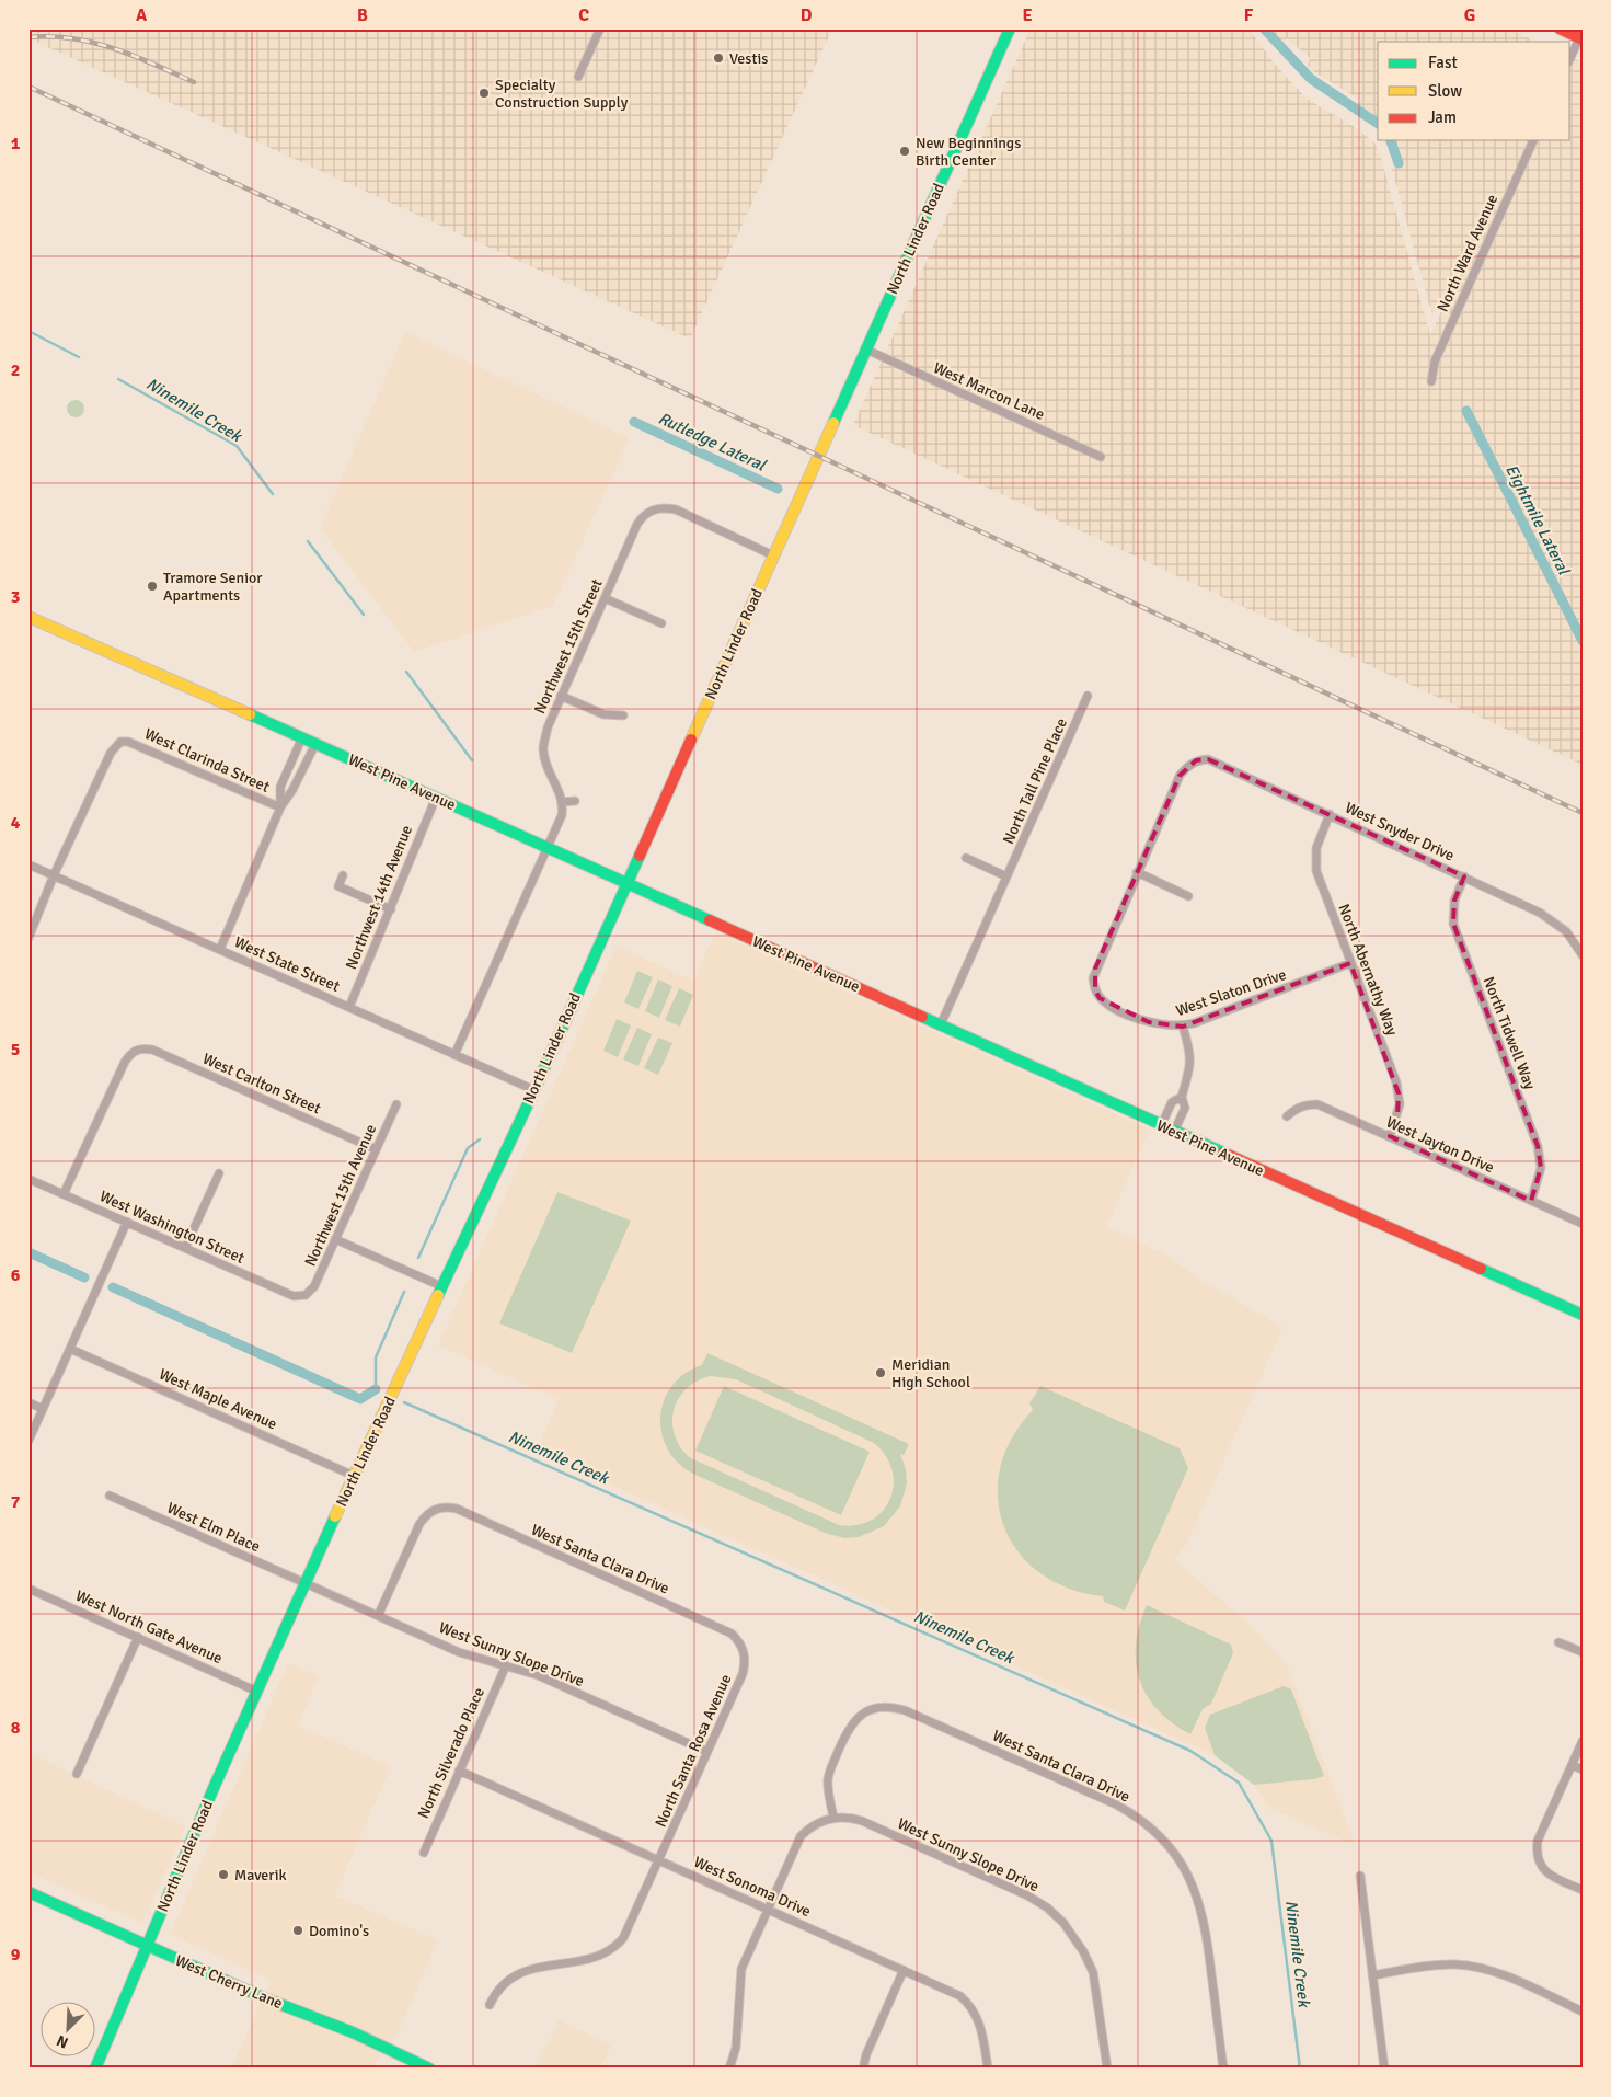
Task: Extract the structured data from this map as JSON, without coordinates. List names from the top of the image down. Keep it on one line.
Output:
{"streets":{"main road":["North Linder Road","West Pine Avenue","West Cherry Lane"],"street":["North Ward Avenue","West Marcon Lane","Northwest 15th Street","West Clarinda Street","North Tall Pine Place","West Snyder Drive","Northwest 14th Avenue","West State Street","North Abernathy Way","West Slaton Drive","North Tidwell Way","West Carlton Street","West Jayton Drive","Northwest 15th Avenue","West Washington Street","West Maple Avenue","West Elm Place","West Santa Clara Drive","West North Gate Avenue","West Sunny Slope Drive","North Santa Rosa Avenue","North Silverado Place","West Sonoma Drive"]},"crossings":[["North Linder Road","West Marcon Lane"],["North Linder Road","Northwest 15th Street"],["North Linder Road","West Pine Avenue"],["North Linder Road","West State Street"],["North Linder Road","West Maple Avenue"],["North Linder Road","West Elm Place"],["North Linder Road","West North Gate Avenue"],["North Linder Road","West Sunny Slope Drive"],["North Linder Road","West Cherry Lane"],["West Clarinda Street","West State Street"],["North Tall Pine Place","West Pine Avenue"],["West Pine Avenue","Northwest 14th Avenue"],["West Snyder Drive","North Abernathy Way"],["West Snyder Drive","West Slaton Drive"],["West Snyder Drive","North Tidwell Way"],["Northwest 14th Avenue","West State Street"],["North Abernathy Way","West Slaton Drive"],["North Abernathy Way","West Jayton Drive"],["North Tidwell Way","West Jayton Drive"],["West Carlton Street","Northwest 15th Avenue"],["West Carlton Street","West Washington Street"],["Northwest 15th Avenue","West Washington Street"],["West Elm Place","West Sunny Slope Drive"],["West Santa Clara Drive","West Sunny Slope Drive"],["West Santa Clara Drive","North Santa Rosa Avenue"],["West Sunny Slope Drive","North Santa Rosa Avenue"],["West Sunny Slope Drive","North Silverado Place"],["North Santa Rosa Avenue","West Sonoma Drive"],["North Silverado Place","West Sonoma Drive"]],"water":["Ninemile Creek","Rutledge Lateral","Eightmile Lateral"],"places":["Vestis","Specialty Construction Supply","New Beginnings Birth Center","Tramore Senior Apartments","Meridian High School","Maverik","Domino's"],"legend":["Fast","Slow","Jam"],"north":"bottom left","grid":{"columns":["A","B","C","D","E","F","G"],"rows":["1","2","3","4","5","6","7","8","9"]}}
